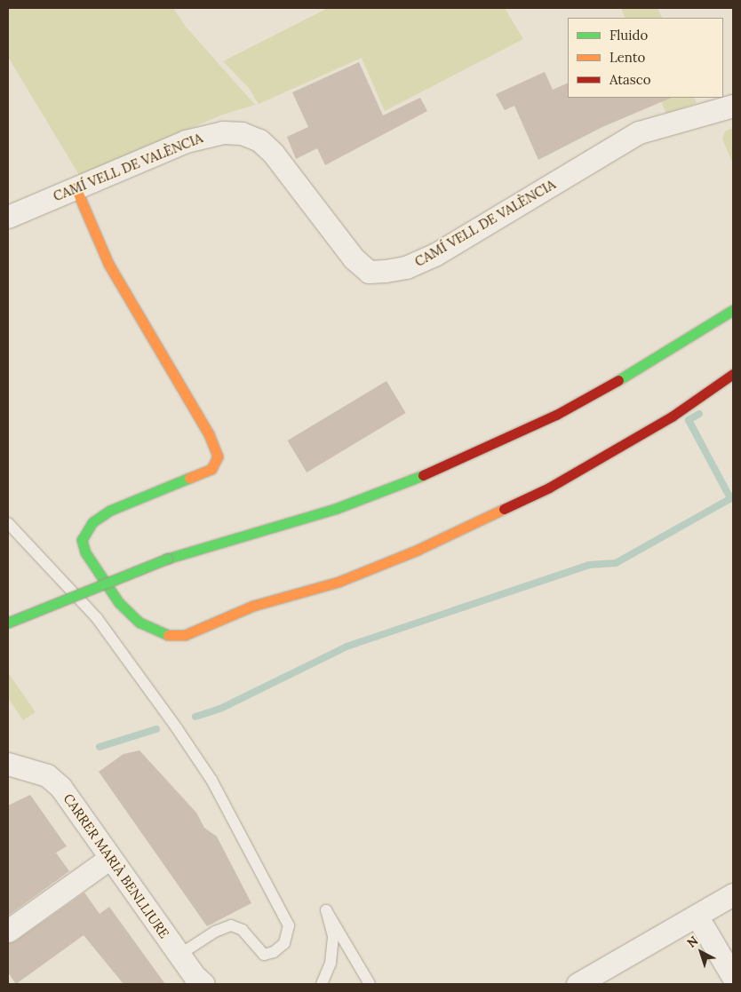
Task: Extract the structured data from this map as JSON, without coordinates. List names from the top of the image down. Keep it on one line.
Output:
{"streets":{"street":["CAMÍ VELL DE VALÈNCIA","CARRER MARIÀ BENLLIURE"]},"legend":["Fluido","Lento","Atasco"],"north":"top left"}
